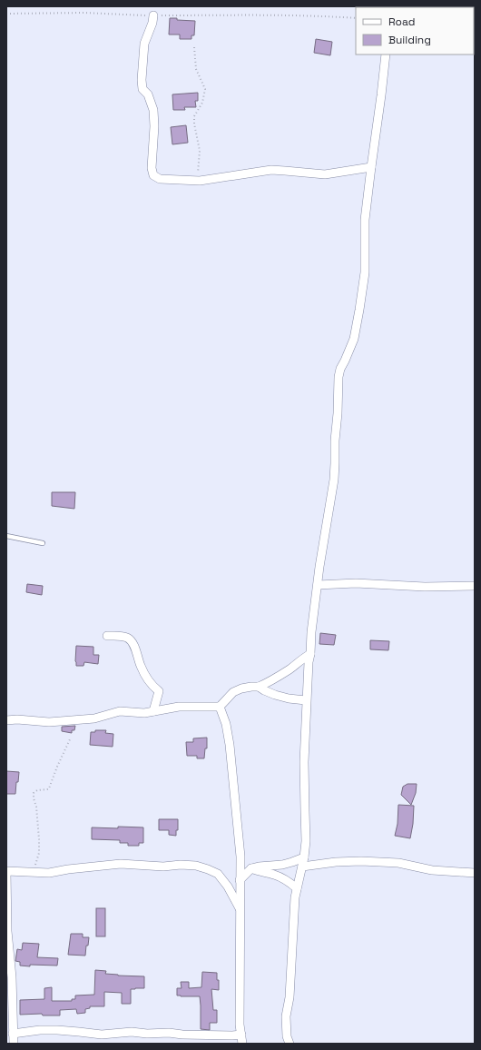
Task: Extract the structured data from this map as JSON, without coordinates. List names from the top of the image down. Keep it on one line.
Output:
{"legend":["Road","Building"]}
